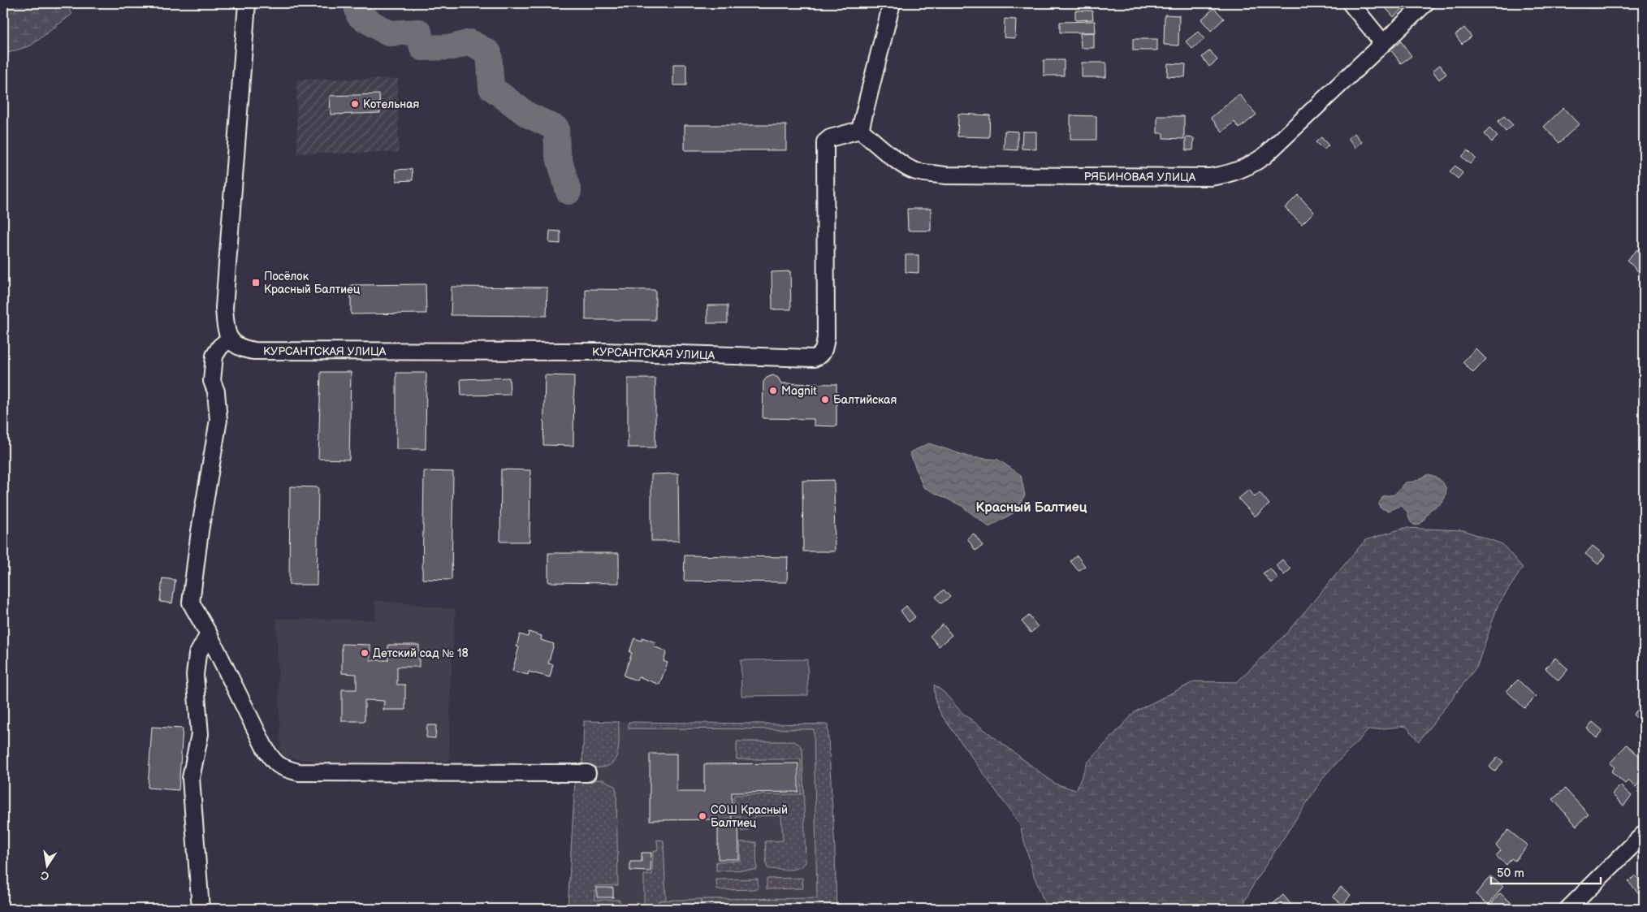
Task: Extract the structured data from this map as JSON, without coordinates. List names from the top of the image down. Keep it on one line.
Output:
{"streets":{"street":["РЯБИНОВАЯ УЛИЦА","КУРСАНТСКАЯ УЛИЦА"]},"crossings":[["РЯБИНОВАЯ УЛИЦА","КУРСАНТСКАЯ УЛИЦА"]],"districts":["Красный Балтиец"],"places":{"other":["Котельная","Magnit","Балтийская","Детский сад № 18","СОШ Красный Балтиец"],"transit":["Посёлок Красный Балтиец"]},"scale_bar":"50 m","north":"bottom"}
